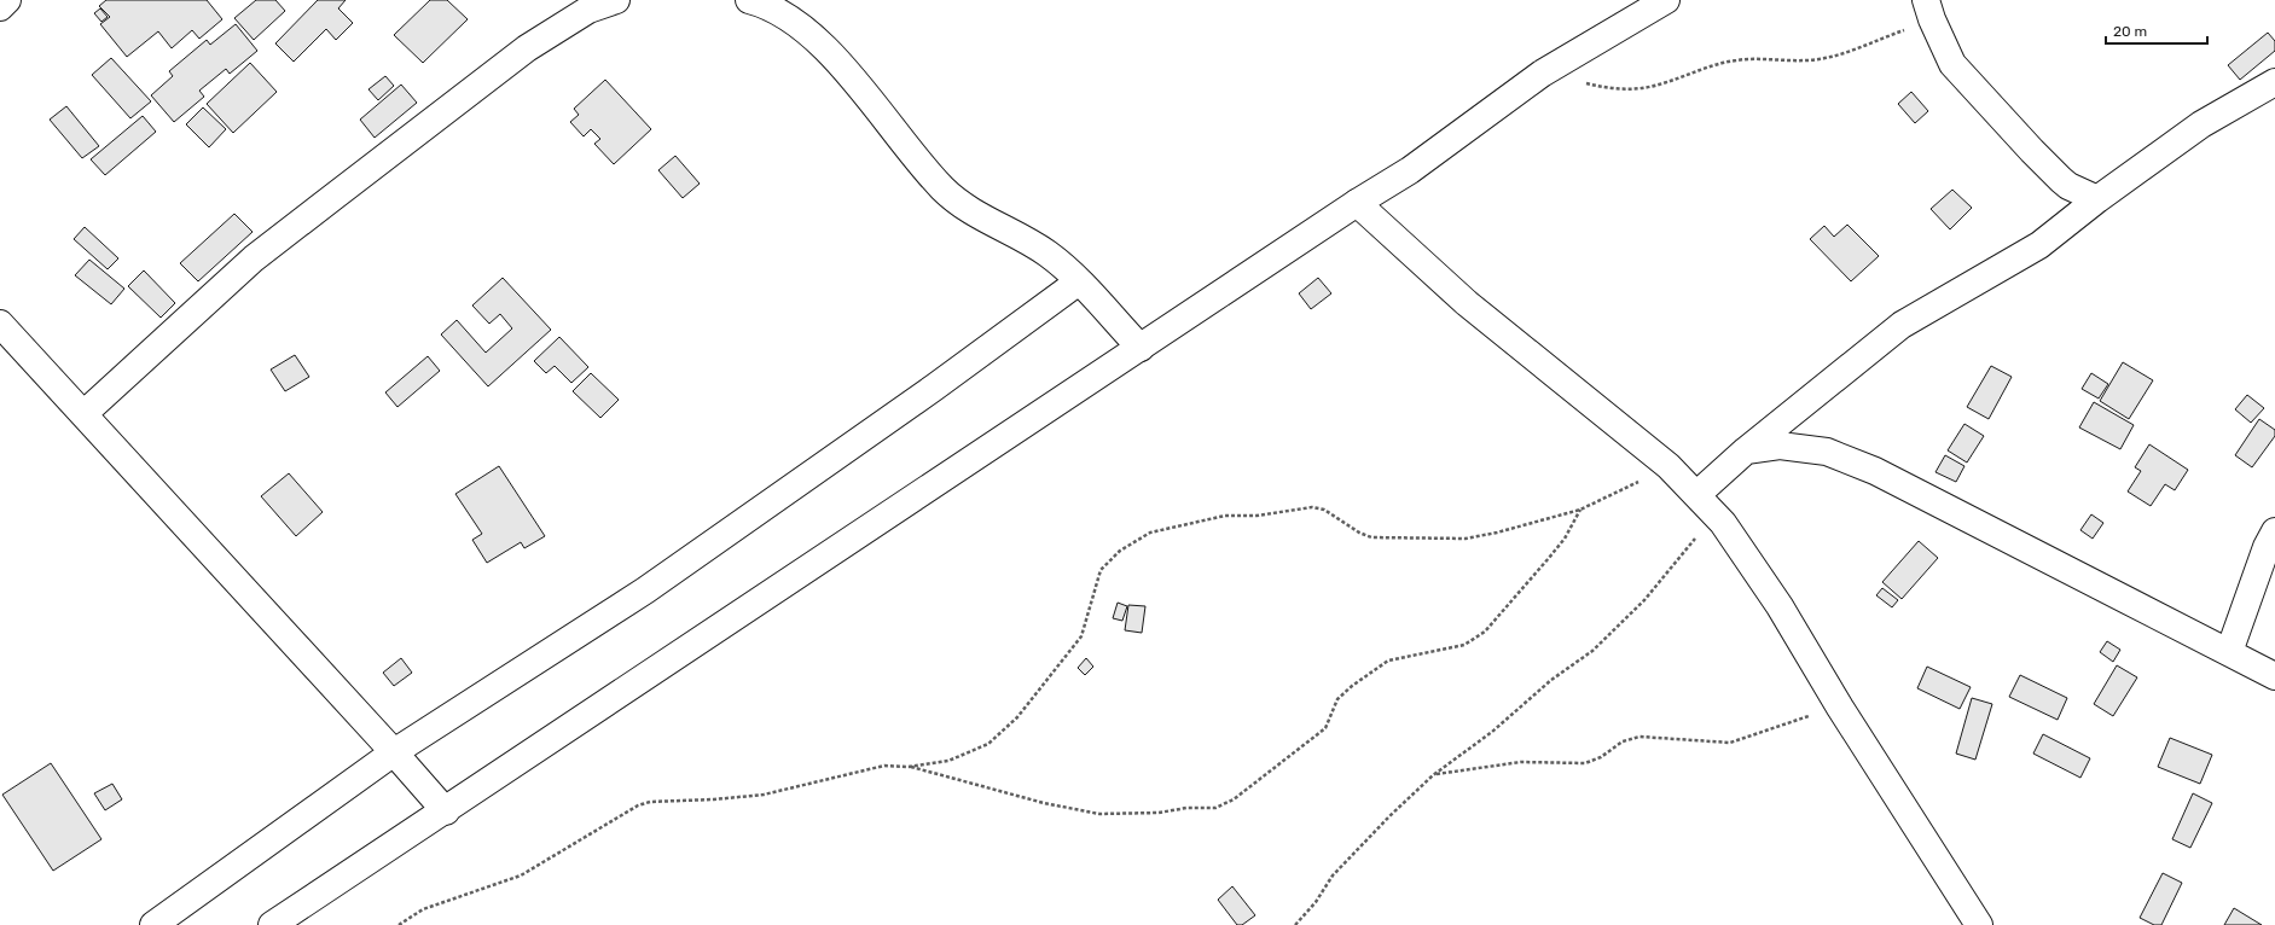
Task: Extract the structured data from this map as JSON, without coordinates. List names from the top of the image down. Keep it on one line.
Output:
{"scale_bar":"20 m"}
